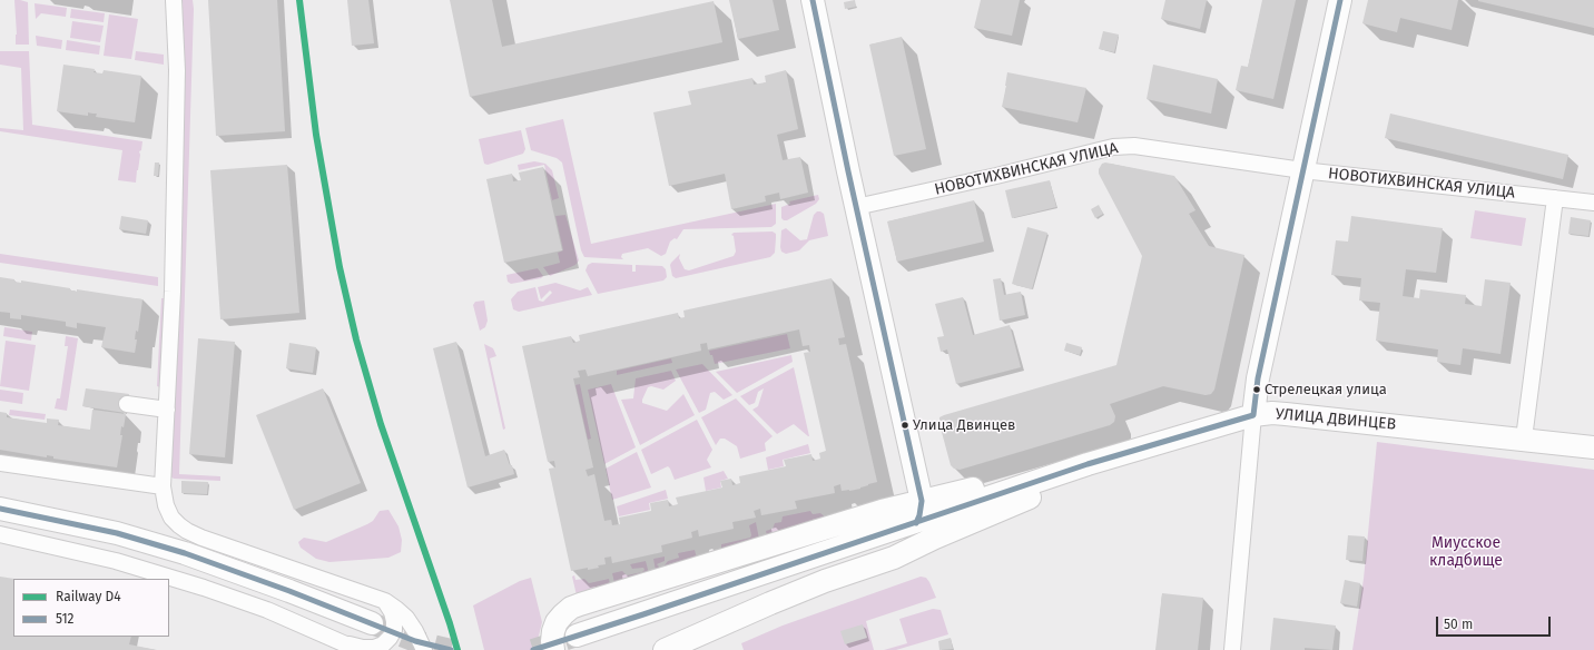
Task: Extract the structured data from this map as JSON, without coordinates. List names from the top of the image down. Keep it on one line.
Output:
{"streets":{"street":["НОВОТИХВИНСКАЯ УЛИЦА","УЛИЦА ДВИНЦЕВ"]},"parks":["Миусское кладбище"],"places":["Стрелецкая улица","Улица Двинцев"],"lines":["rail line D4","transit line 512"],"legend":["Railway D4","512"],"scale_bar":"50 m"}
